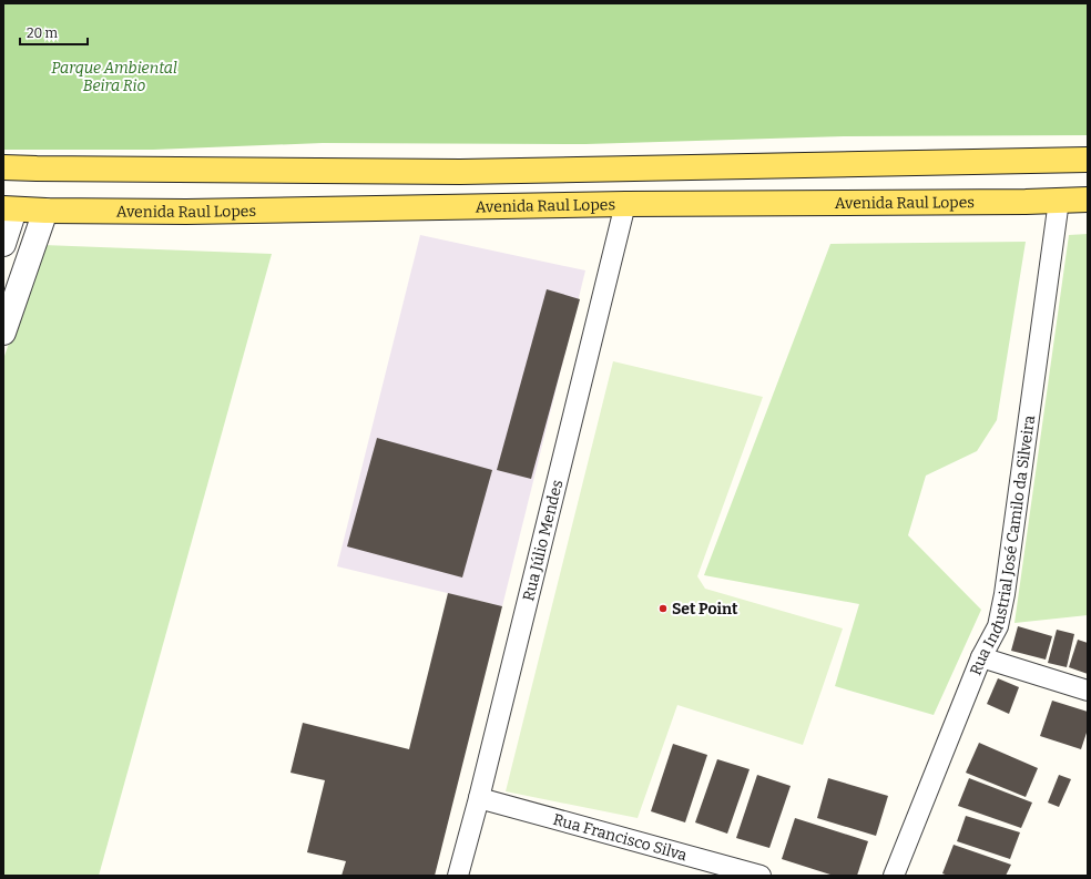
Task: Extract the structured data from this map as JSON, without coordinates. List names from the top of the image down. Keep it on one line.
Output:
{"streets":{"main road":["Avenida Raul Lopes"],"street":["Rua Júlio Mendes","Rua Industrial José Camilo da Silveira","Rua Francisco Silva"]},"crossings":[["Avenida Raul Lopes","Rua Júlio Mendes"],["Avenida Raul Lopes","Rua Industrial José Camilo da Silveira"],["Rua Júlio Mendes","Rua Francisco Silva"]],"parks":["Parque Ambiental Beira Rio"],"places":["Set Point"],"scale_bar":"20 m"}
